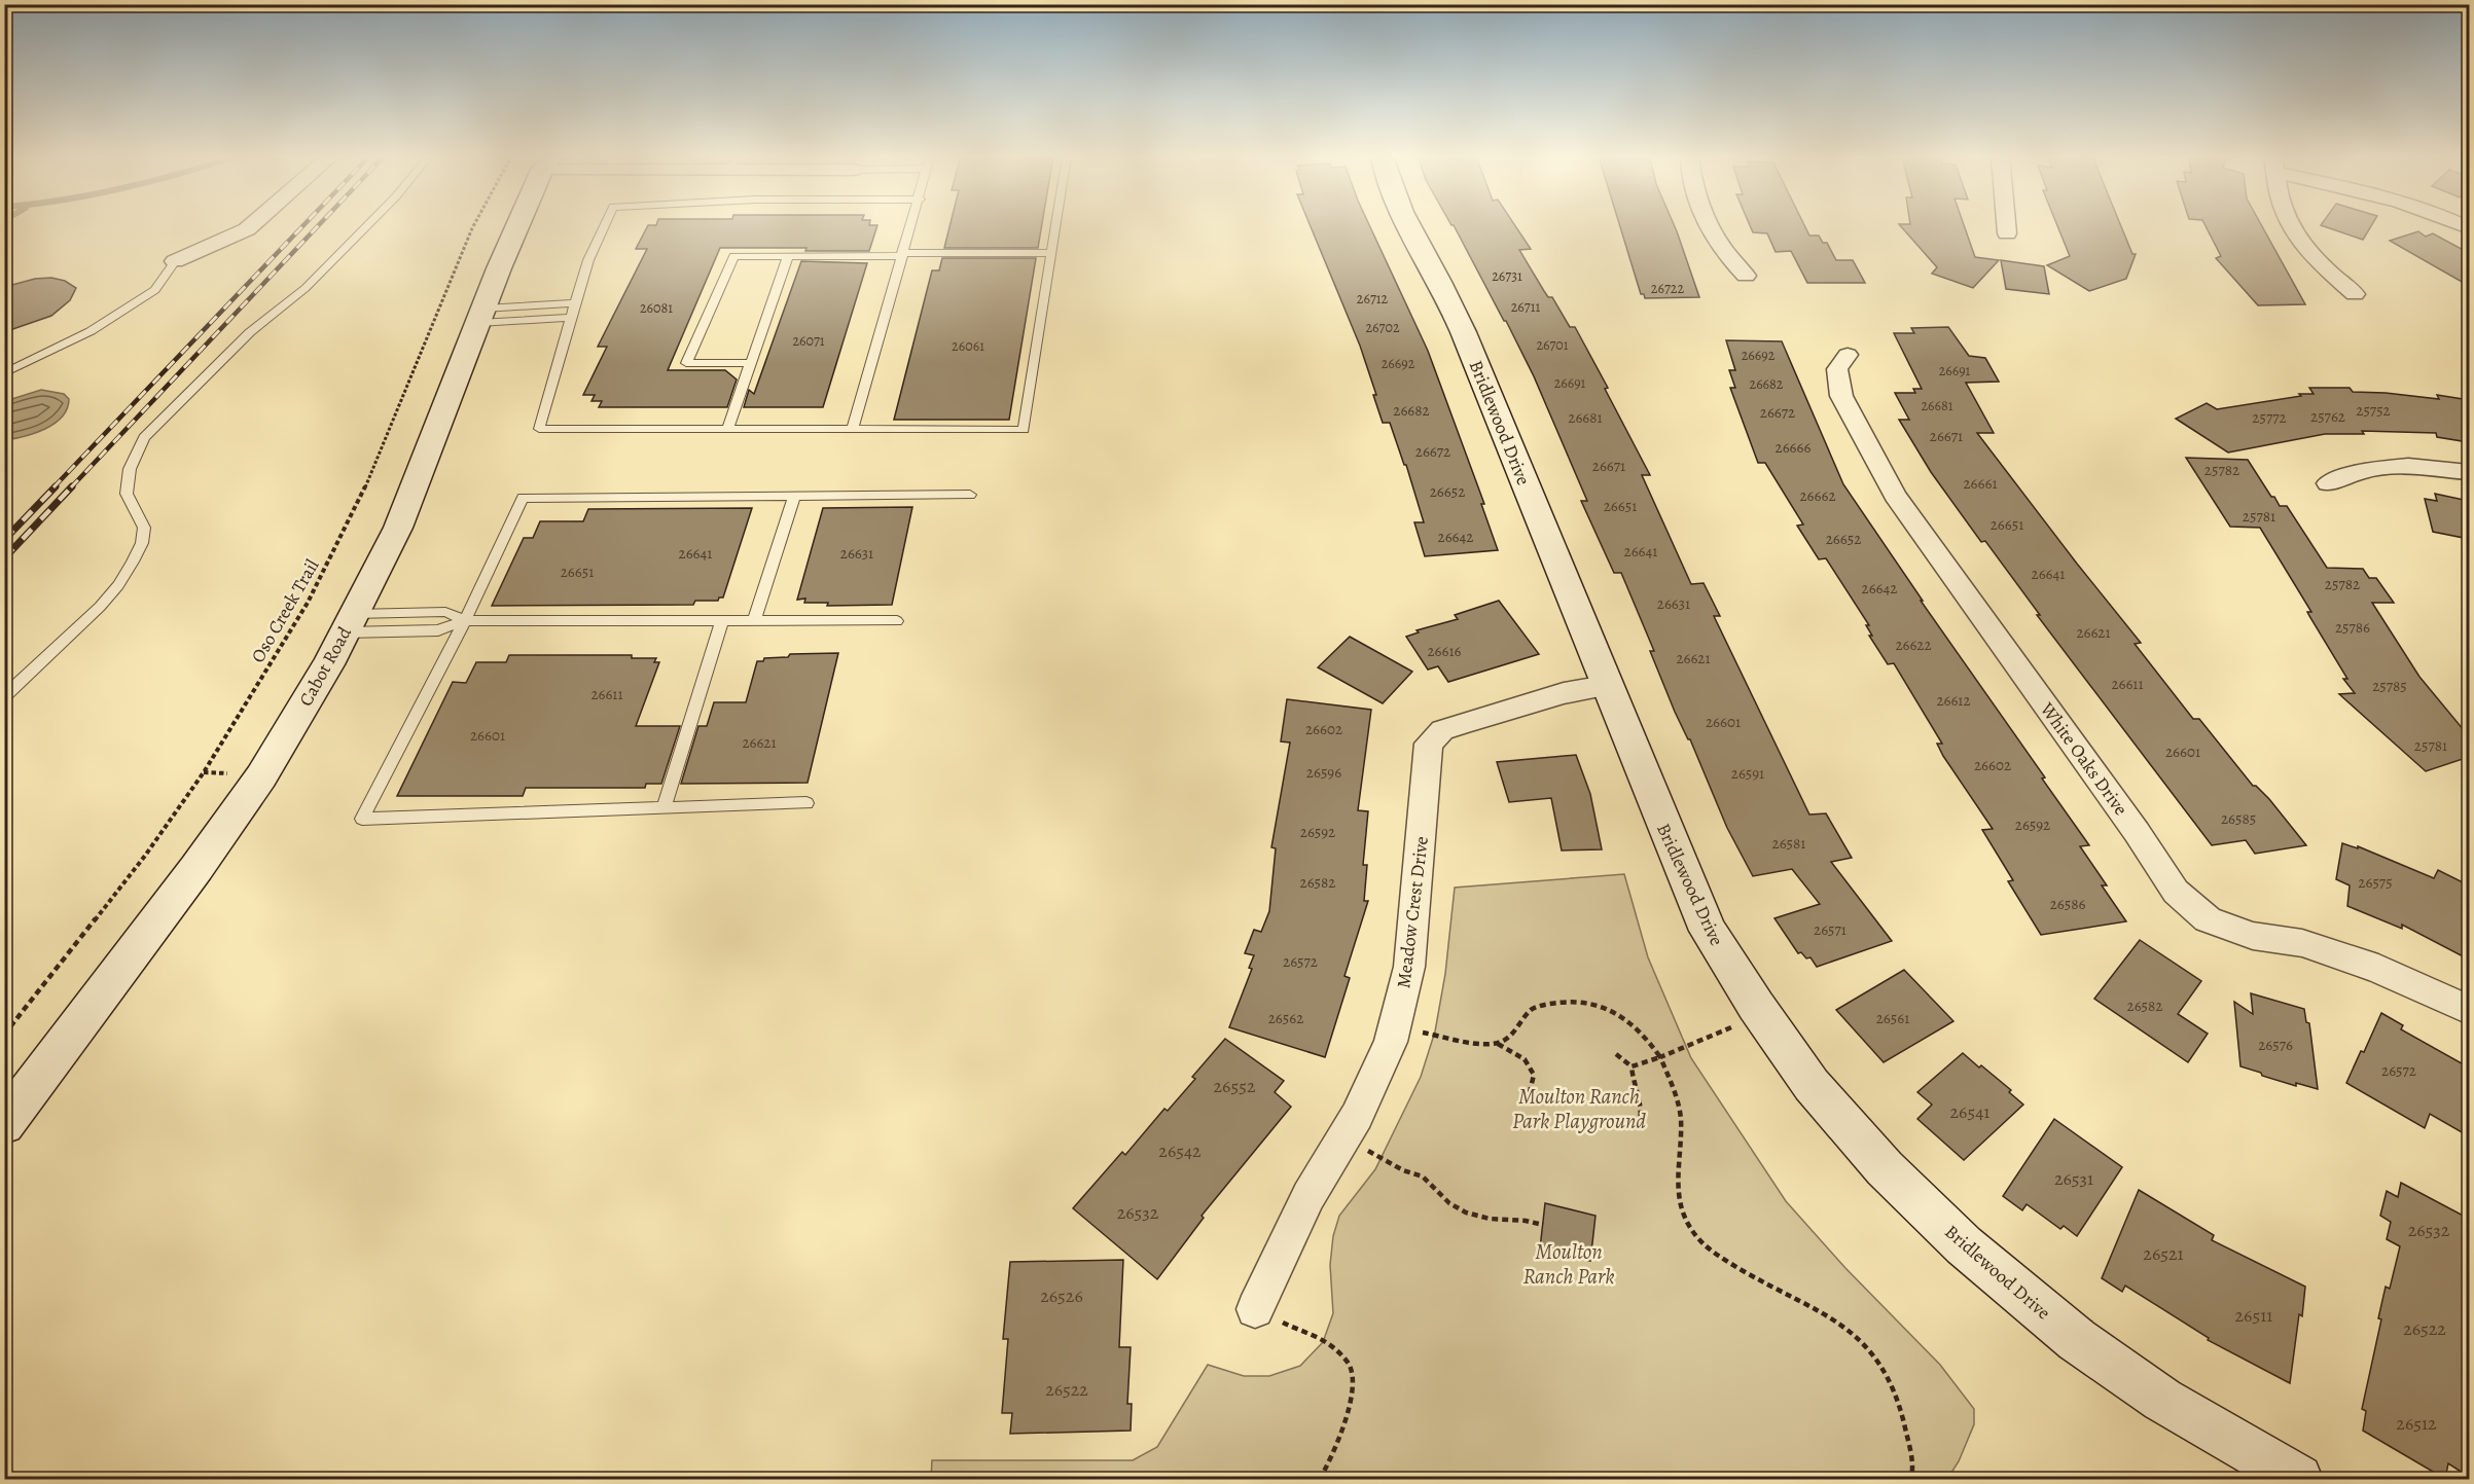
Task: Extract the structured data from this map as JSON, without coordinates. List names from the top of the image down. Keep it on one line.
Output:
{"streets":{"street":["Bridlewood Drive","Cabot Road","White Oaks Drive","Meadow Crest Drive"],"path":["Oso Creek Trail"]},"crossings":[["Bridlewood Drive","Meadow Crest Drive"]],"parks":["Moulton Ranch Park Playground","Moulton Ranch Park"],"house_numbers":["26731","26722","26712","26711","26081","26702","26071","26701","26061","26692","26692","26691","26691","26682","26681","26682","25752","26672","25762","26681","25772","26671","26666","26672","26671","25782","26661","26652","26662","26651","25781","26651","26642","26652","26641","26641","26631","26651","26641","25782","26642","26631","25786","26621","26622","26616","26621","26611","25785","26611","26612","26601","26602","26601","26621","25781","26601","26602","26596","26591","26585","26592","26592","26581","26582","26575","26586","26571","26572","26582","26562","26561","26576","26572","26552","26541","26542","26531","26532","26532","26521","26526","26511","26522","26522","26512"]}
